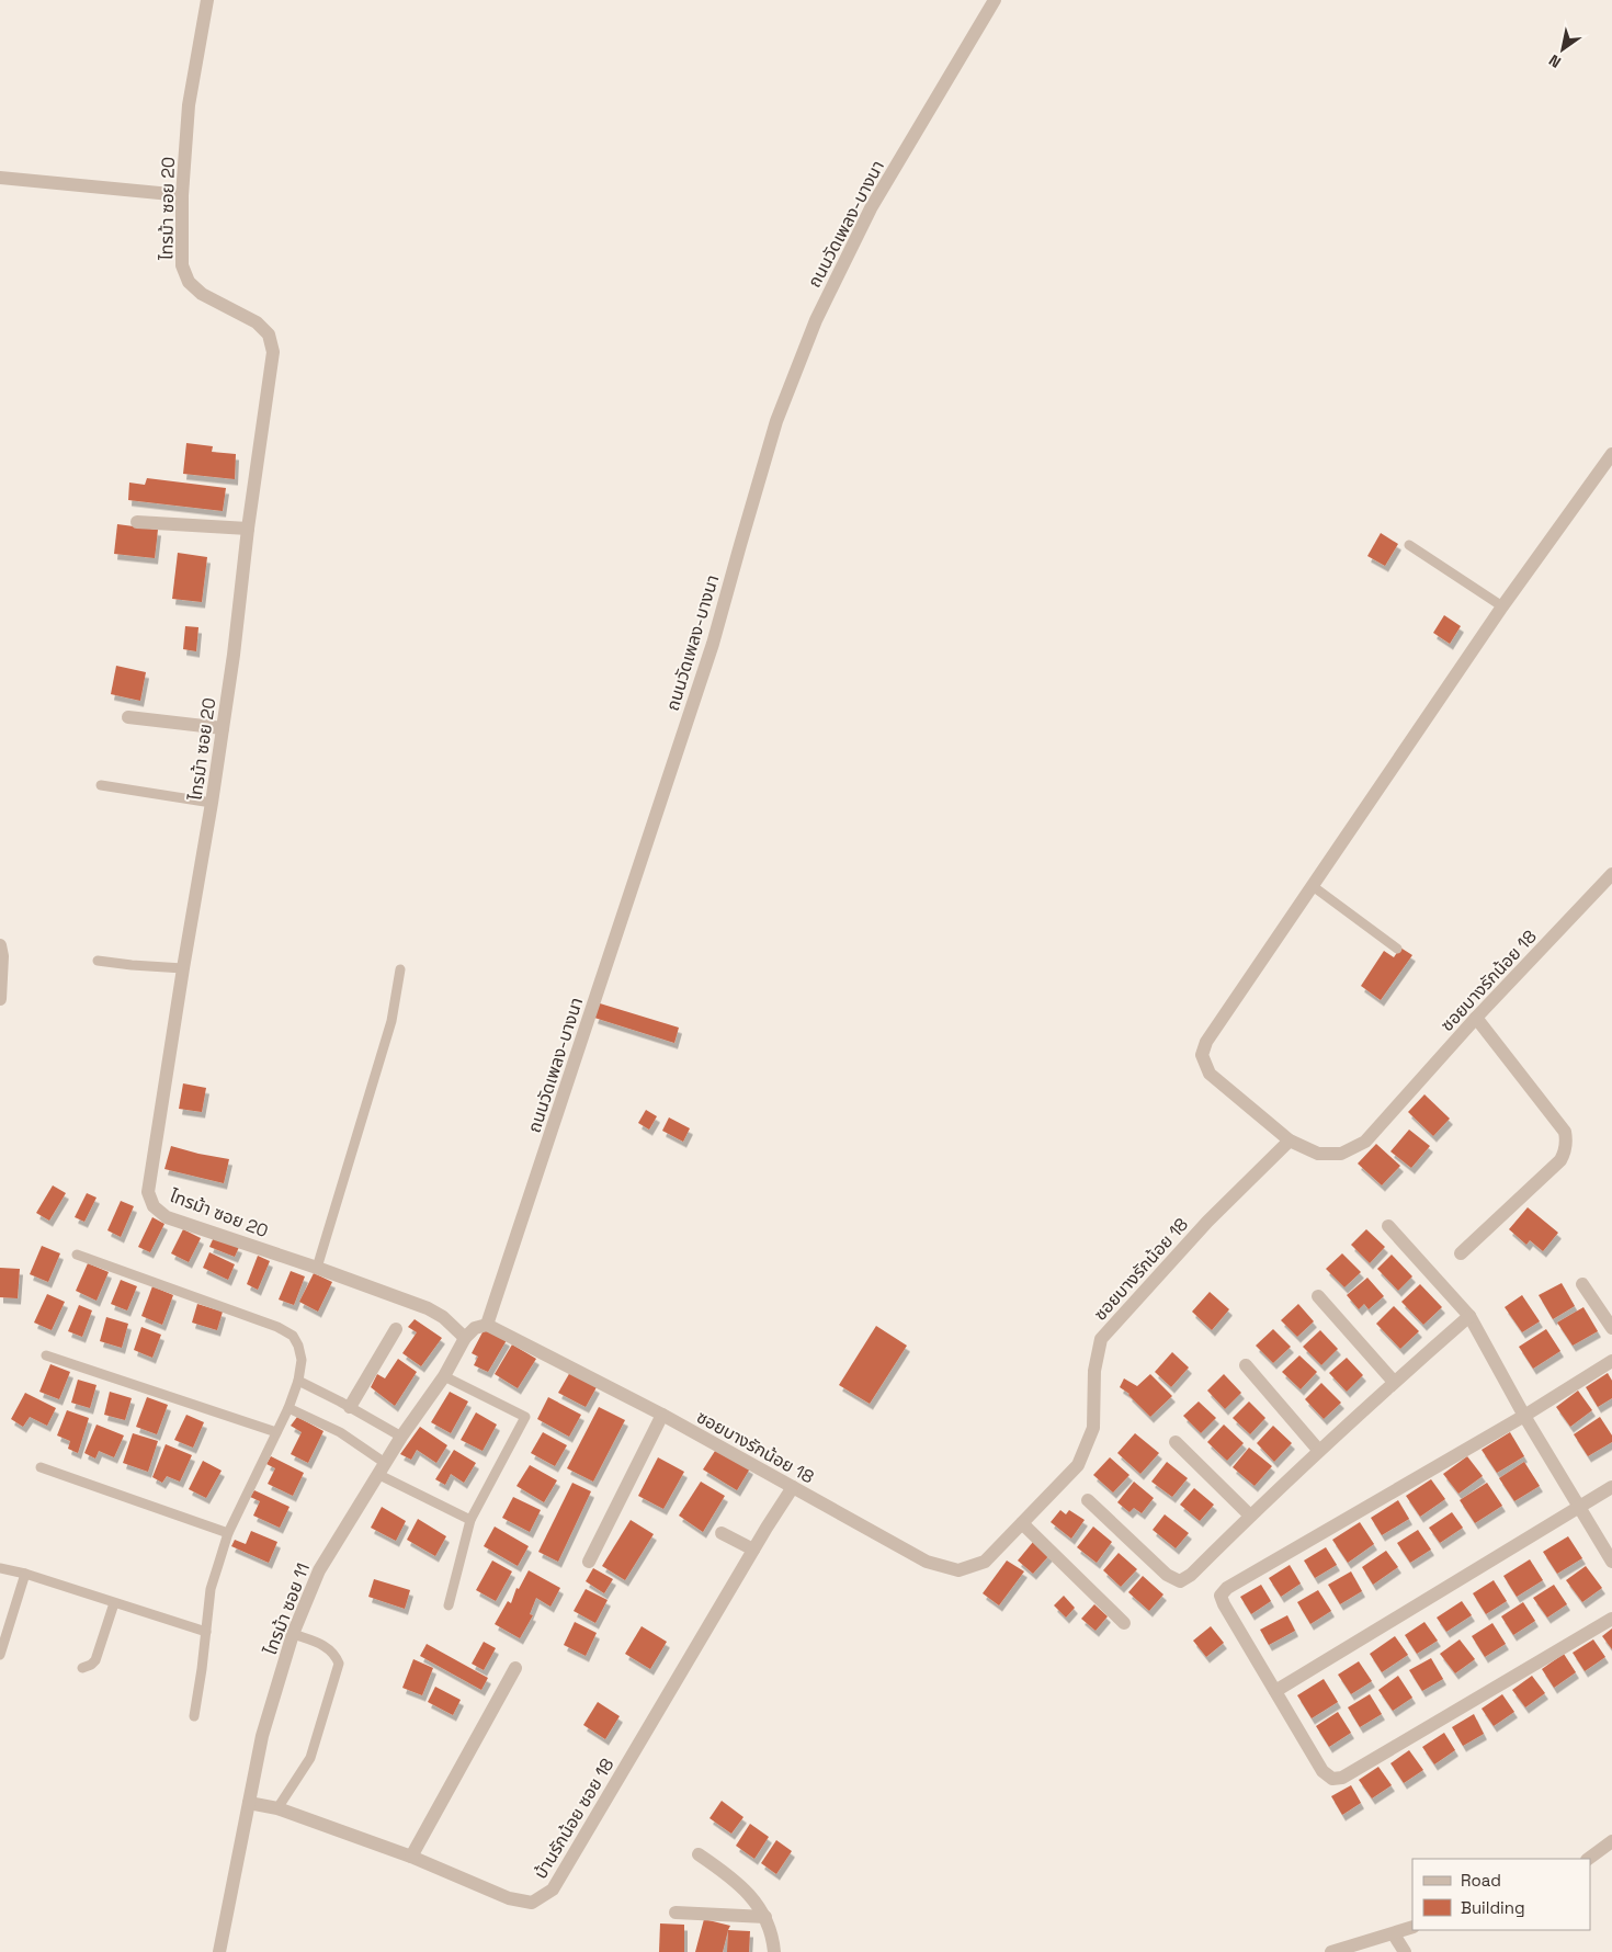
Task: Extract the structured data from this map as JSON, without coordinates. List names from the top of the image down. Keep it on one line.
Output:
{"streets":{"street":["ไทรม้า ซอย 20","ถนนวัดเพลง-บางนา","ซอยบางรักน้อย 18","ไทรม้า ซอย 11","บ้านรักน้อย ซอย 18"]},"crossings":[["ไทรม้า ซอย 20","ไทรม้า ซอย 11"],["ถนนวัดเพลง-บางนา","ซอยบางรักน้อย 18"],["ซอยบางรักน้อย 18","บ้านรักน้อย ซอย 18"],["ไทรม้า ซอย 11","บ้านรักน้อย ซอย 18"]],"legend":["Road","Building"],"north":"bottom left"}
